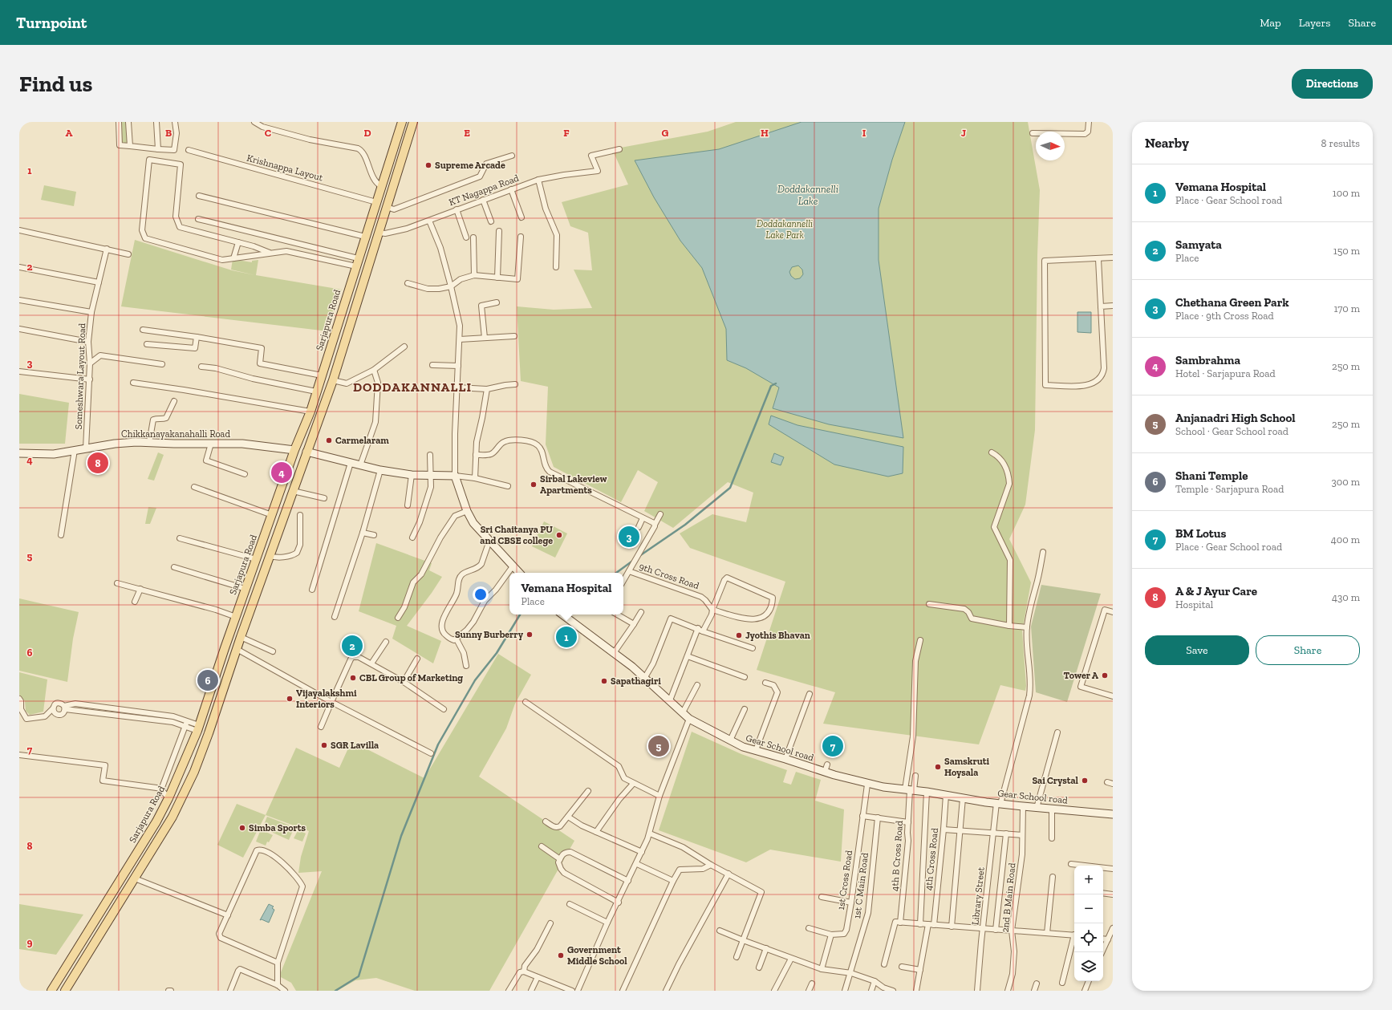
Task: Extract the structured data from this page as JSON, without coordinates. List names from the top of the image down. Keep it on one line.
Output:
{"streets":{"main road":["Sarjapura Road","Chikkanayakanahalli Road","Gear School road"],"street":["Krishnappa Layout","KT Nagappa Road","Someshwara Layout Road","9th Cross Road","4th B Cross Road","4th Cross Road","1st Cross Road","1st C Main Road","Library Street","2nd B Main Road"]},"crossings":[["Krishnappa Layout","Sarjapura Road"],["Sarjapura Road","Chikkanayakanahalli Road"],["Someshwara Layout Road","Chikkanayakanahalli Road"],["Gear School road","4th B Cross Road"],["Gear School road","4th Cross Road"],["Gear School road","1st Cross Road"],["Gear School road","Library Street"],["Gear School road","2nd B Main Road"]],"districts":["DODDAKANNALLI"],"water":["Doddakannelli Lake"],"parks":["Doddakannelli Lake Park"],"places":["Supreme Arcade","Carmelaram","Sirbal Lakeview Apartments","Sri Chaitanya PU and CBSE college","Sunny Burberry","Jyothis Bhavan","Tower A","CBL Group of Marketing","Sapathagiri","Vijayalakshmi Interiors","SGR Lavilla","Samskruti Hoysala","Sai Crystal","Simba Sports","Government Middle School"],"north":"right","page":{"header":"Turnpoint","nav":["Map","Layers","Share"],"buttons":["Directions",["Save","Share"]],"title":"Find us","heading":["Nearby","8 results"],"list":[{"mark":"1","name":"Vemana Hospital","note":"Place · Gear School road","value":"100 m"},{"mark":"2","name":"Samyata","note":"Place","value":"150 m"},{"mark":"3","name":"Chethana Green Park","note":"Place · 9th Cross Road","value":"170 m"},{"mark":"4","name":"Sambrahma","note":"Hotel · Sarjapura Road","value":"250 m"},{"mark":"5","name":"Anjanadri High School","note":"School · Gear School road","value":"250 m"},{"mark":"6","name":"Shani Temple","note":"Temple · Sarjapura Road","value":"300 m"},{"mark":"7","name":"BM Lotus","note":"Place · Gear School road","value":"400 m"},{"mark":"8","name":"A & J Ayur Care","note":"Hospital","value":"430 m"}],"pins":["8","4","3","1","2","6","5","7"],"popup":["Vemana Hospital","Place"],"map_buttons":["+","−"]},"grid":{"columns":["A","B","C","D","E","F","G","H","I","J"],"rows":["1","2","3","4","5","6","7","8","9"]}}
